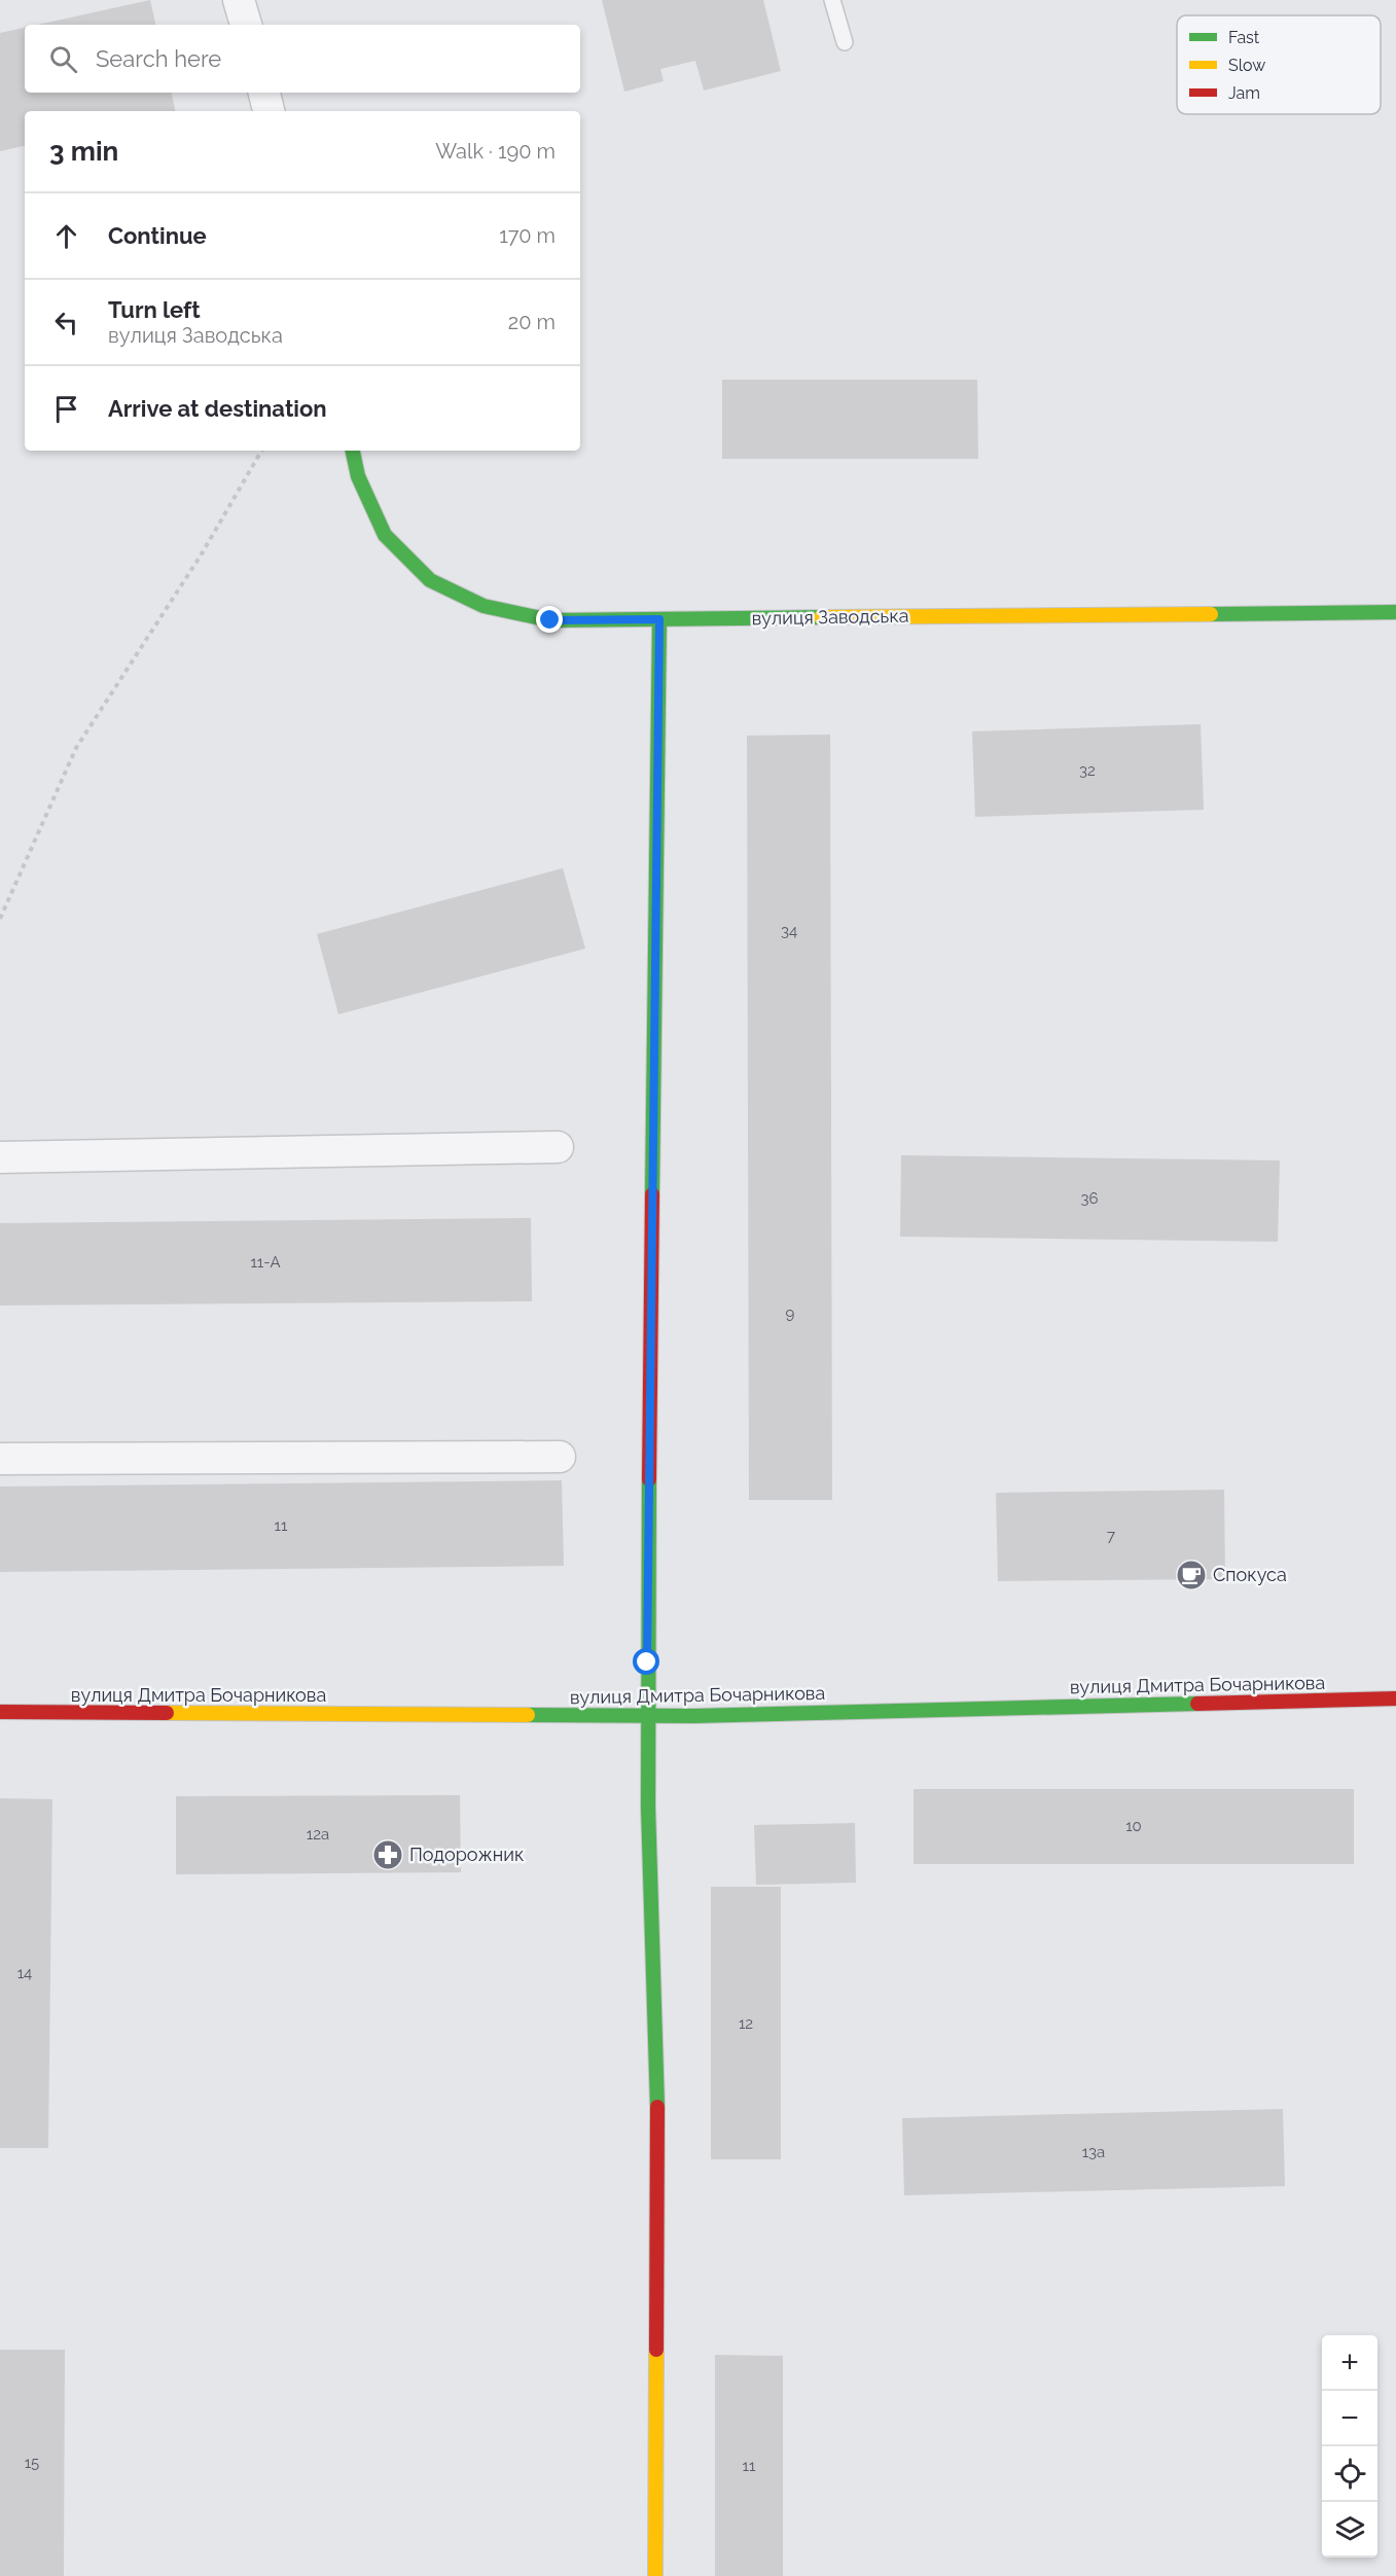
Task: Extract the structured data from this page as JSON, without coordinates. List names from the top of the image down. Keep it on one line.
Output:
{"streets":{"street":["вулиця Заводська","вулиця Дмитра Бочарникова"]},"places":{"cafe":["Спокуса"],"pharmacy":["Подорожник"]},"house_numbers":["32","34","36","11-А","9","11","7","10","12а","14","12","13а","15","11"],"legend":["Fast","Slow","Jam"],"page":{"search":"Search here","heading":["3 min","Walk · 190 m"],"list":[["Continue","170 m"],["Turn left","вулиця Заводська","20 m"],"Arrive at destination"],"map_buttons":["+","−"]}}
